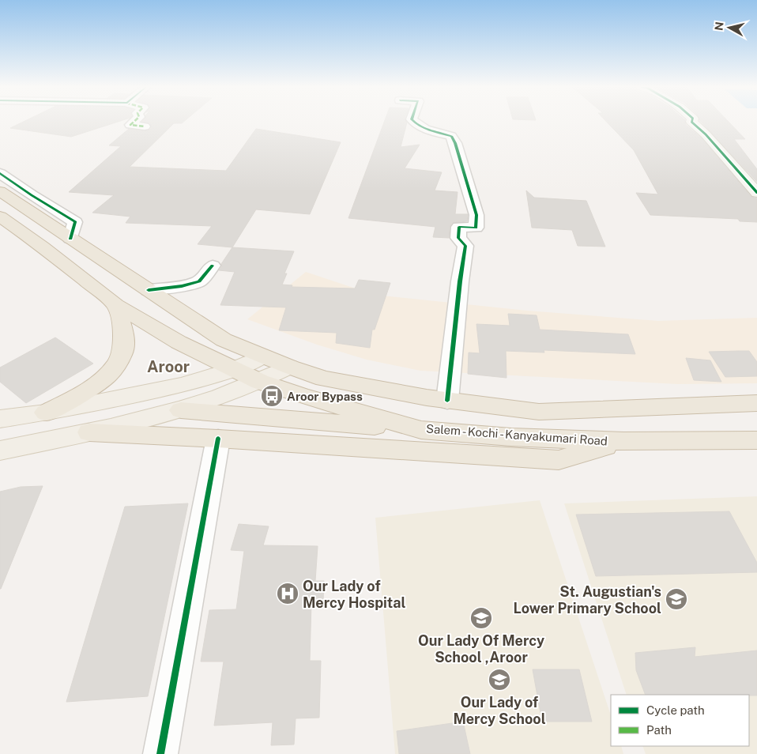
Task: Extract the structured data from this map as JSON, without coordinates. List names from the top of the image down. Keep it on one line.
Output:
{"streets":{"highway":["Salem - Kochi - Kanyakumari Road"]},"districts":["Aroor"],"places":{"bus stop":["Aroor Bypass"],"hospital":["Our Lady of Mercy Hospital"],"school or university":["St. Augustian's Lower Primary School","Our Lady Of Mercy School ,Aroor","Our Lady of Mercy School"]},"legend":["Cycle path","Path"],"north":"left"}
